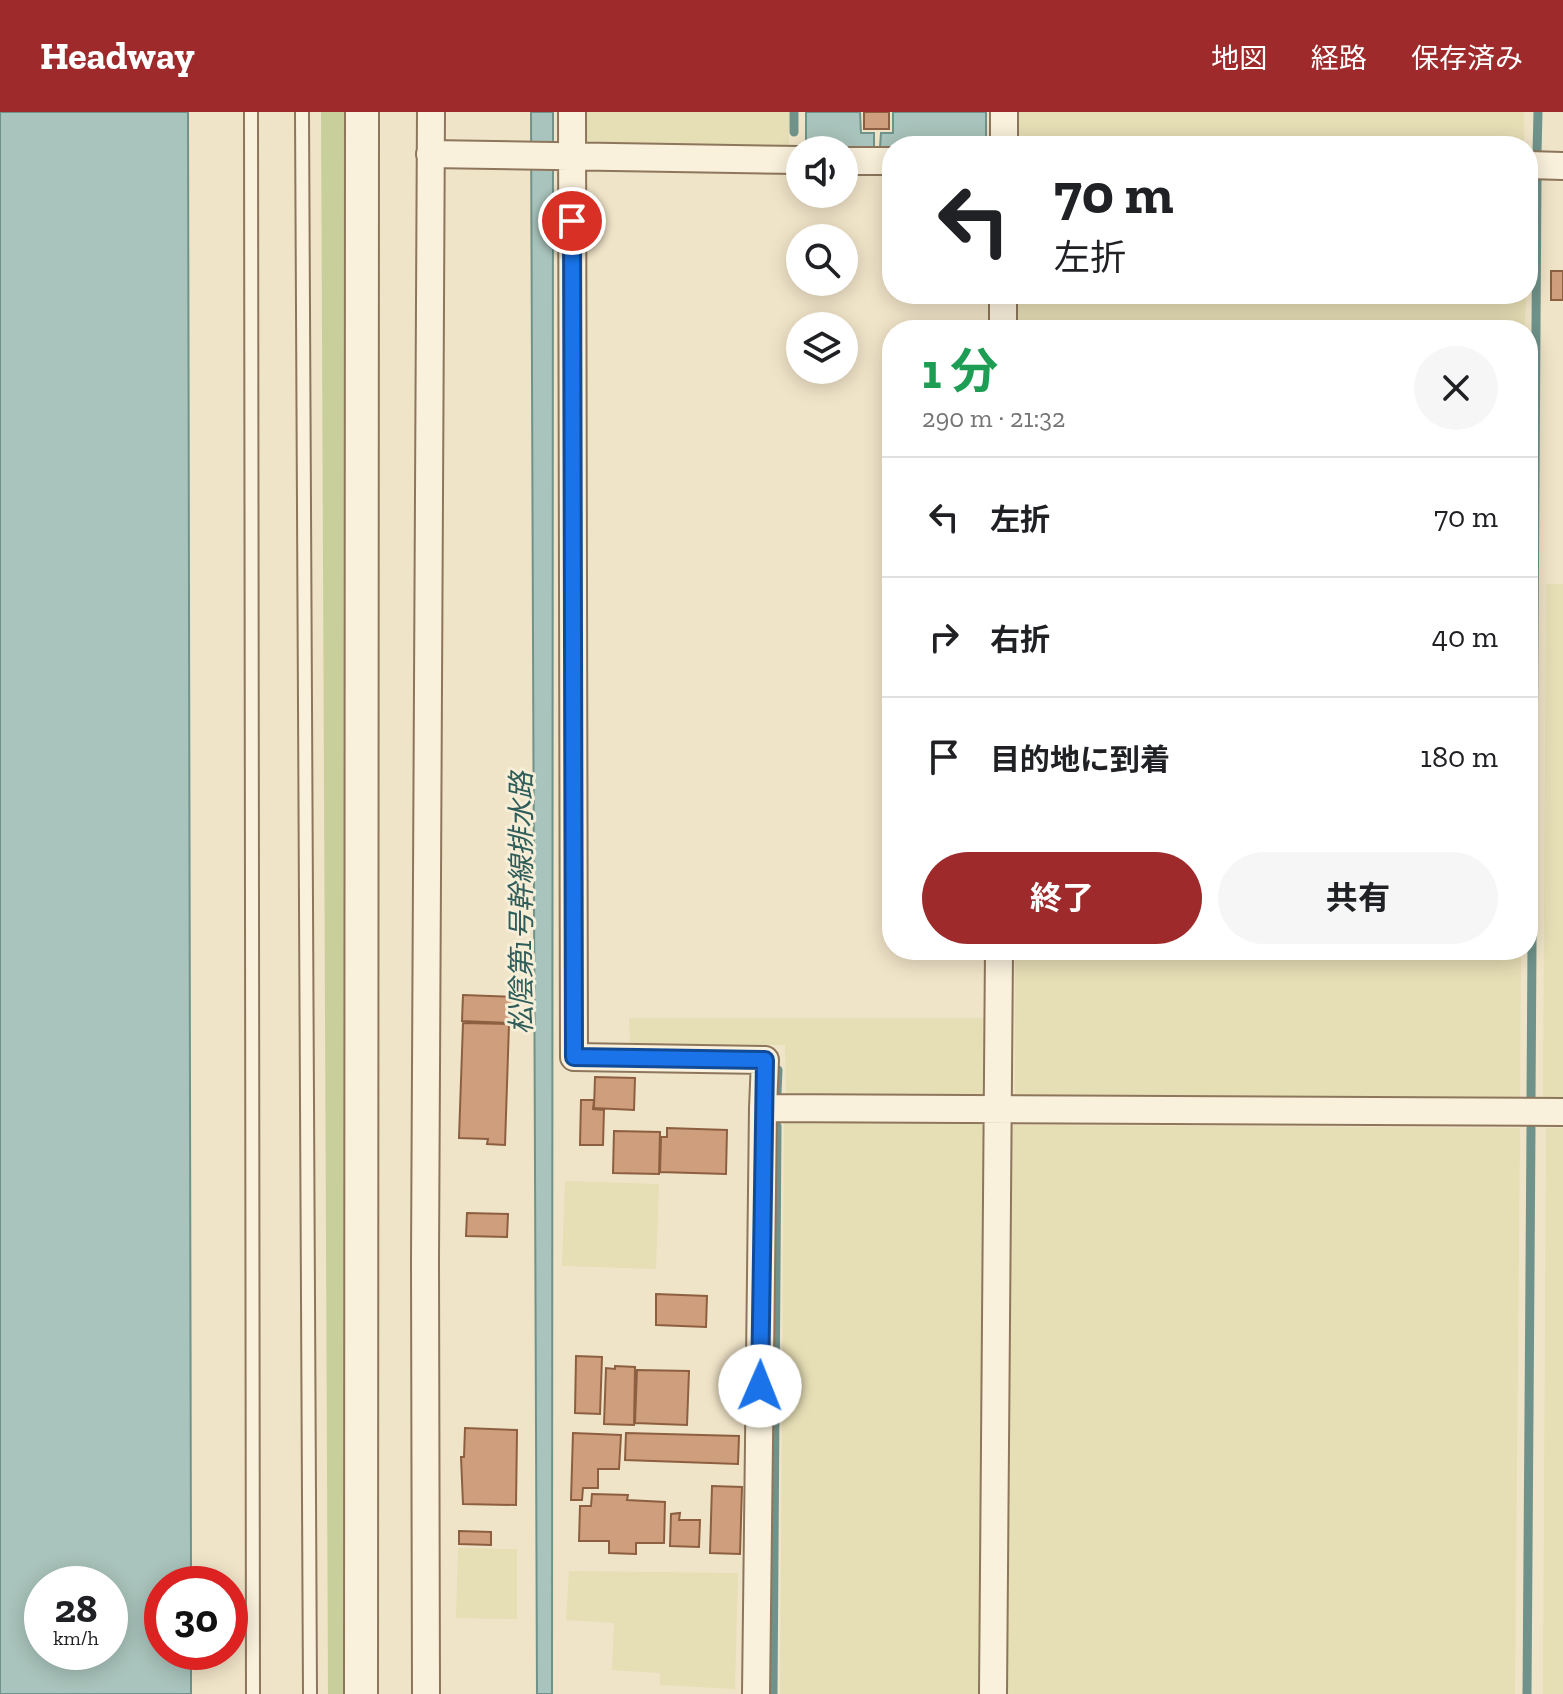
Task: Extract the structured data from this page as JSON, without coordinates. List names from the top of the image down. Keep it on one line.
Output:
{"water":["松陰第1号幹線排水路"],"page":{"header":"Headway","nav":["地図","経路","保存済み"],"turn":["70 m","左折"],"heading":["1 分","290 m · 21:32"],"list":[{"name":"左折","value":"70 m"},{"name":"右折","value":"40 m"},{"name":"目的地に到着","value":"180 m"}],"buttons":["終了","共有"],"speed":"28 km/h","limit":"30"}}
